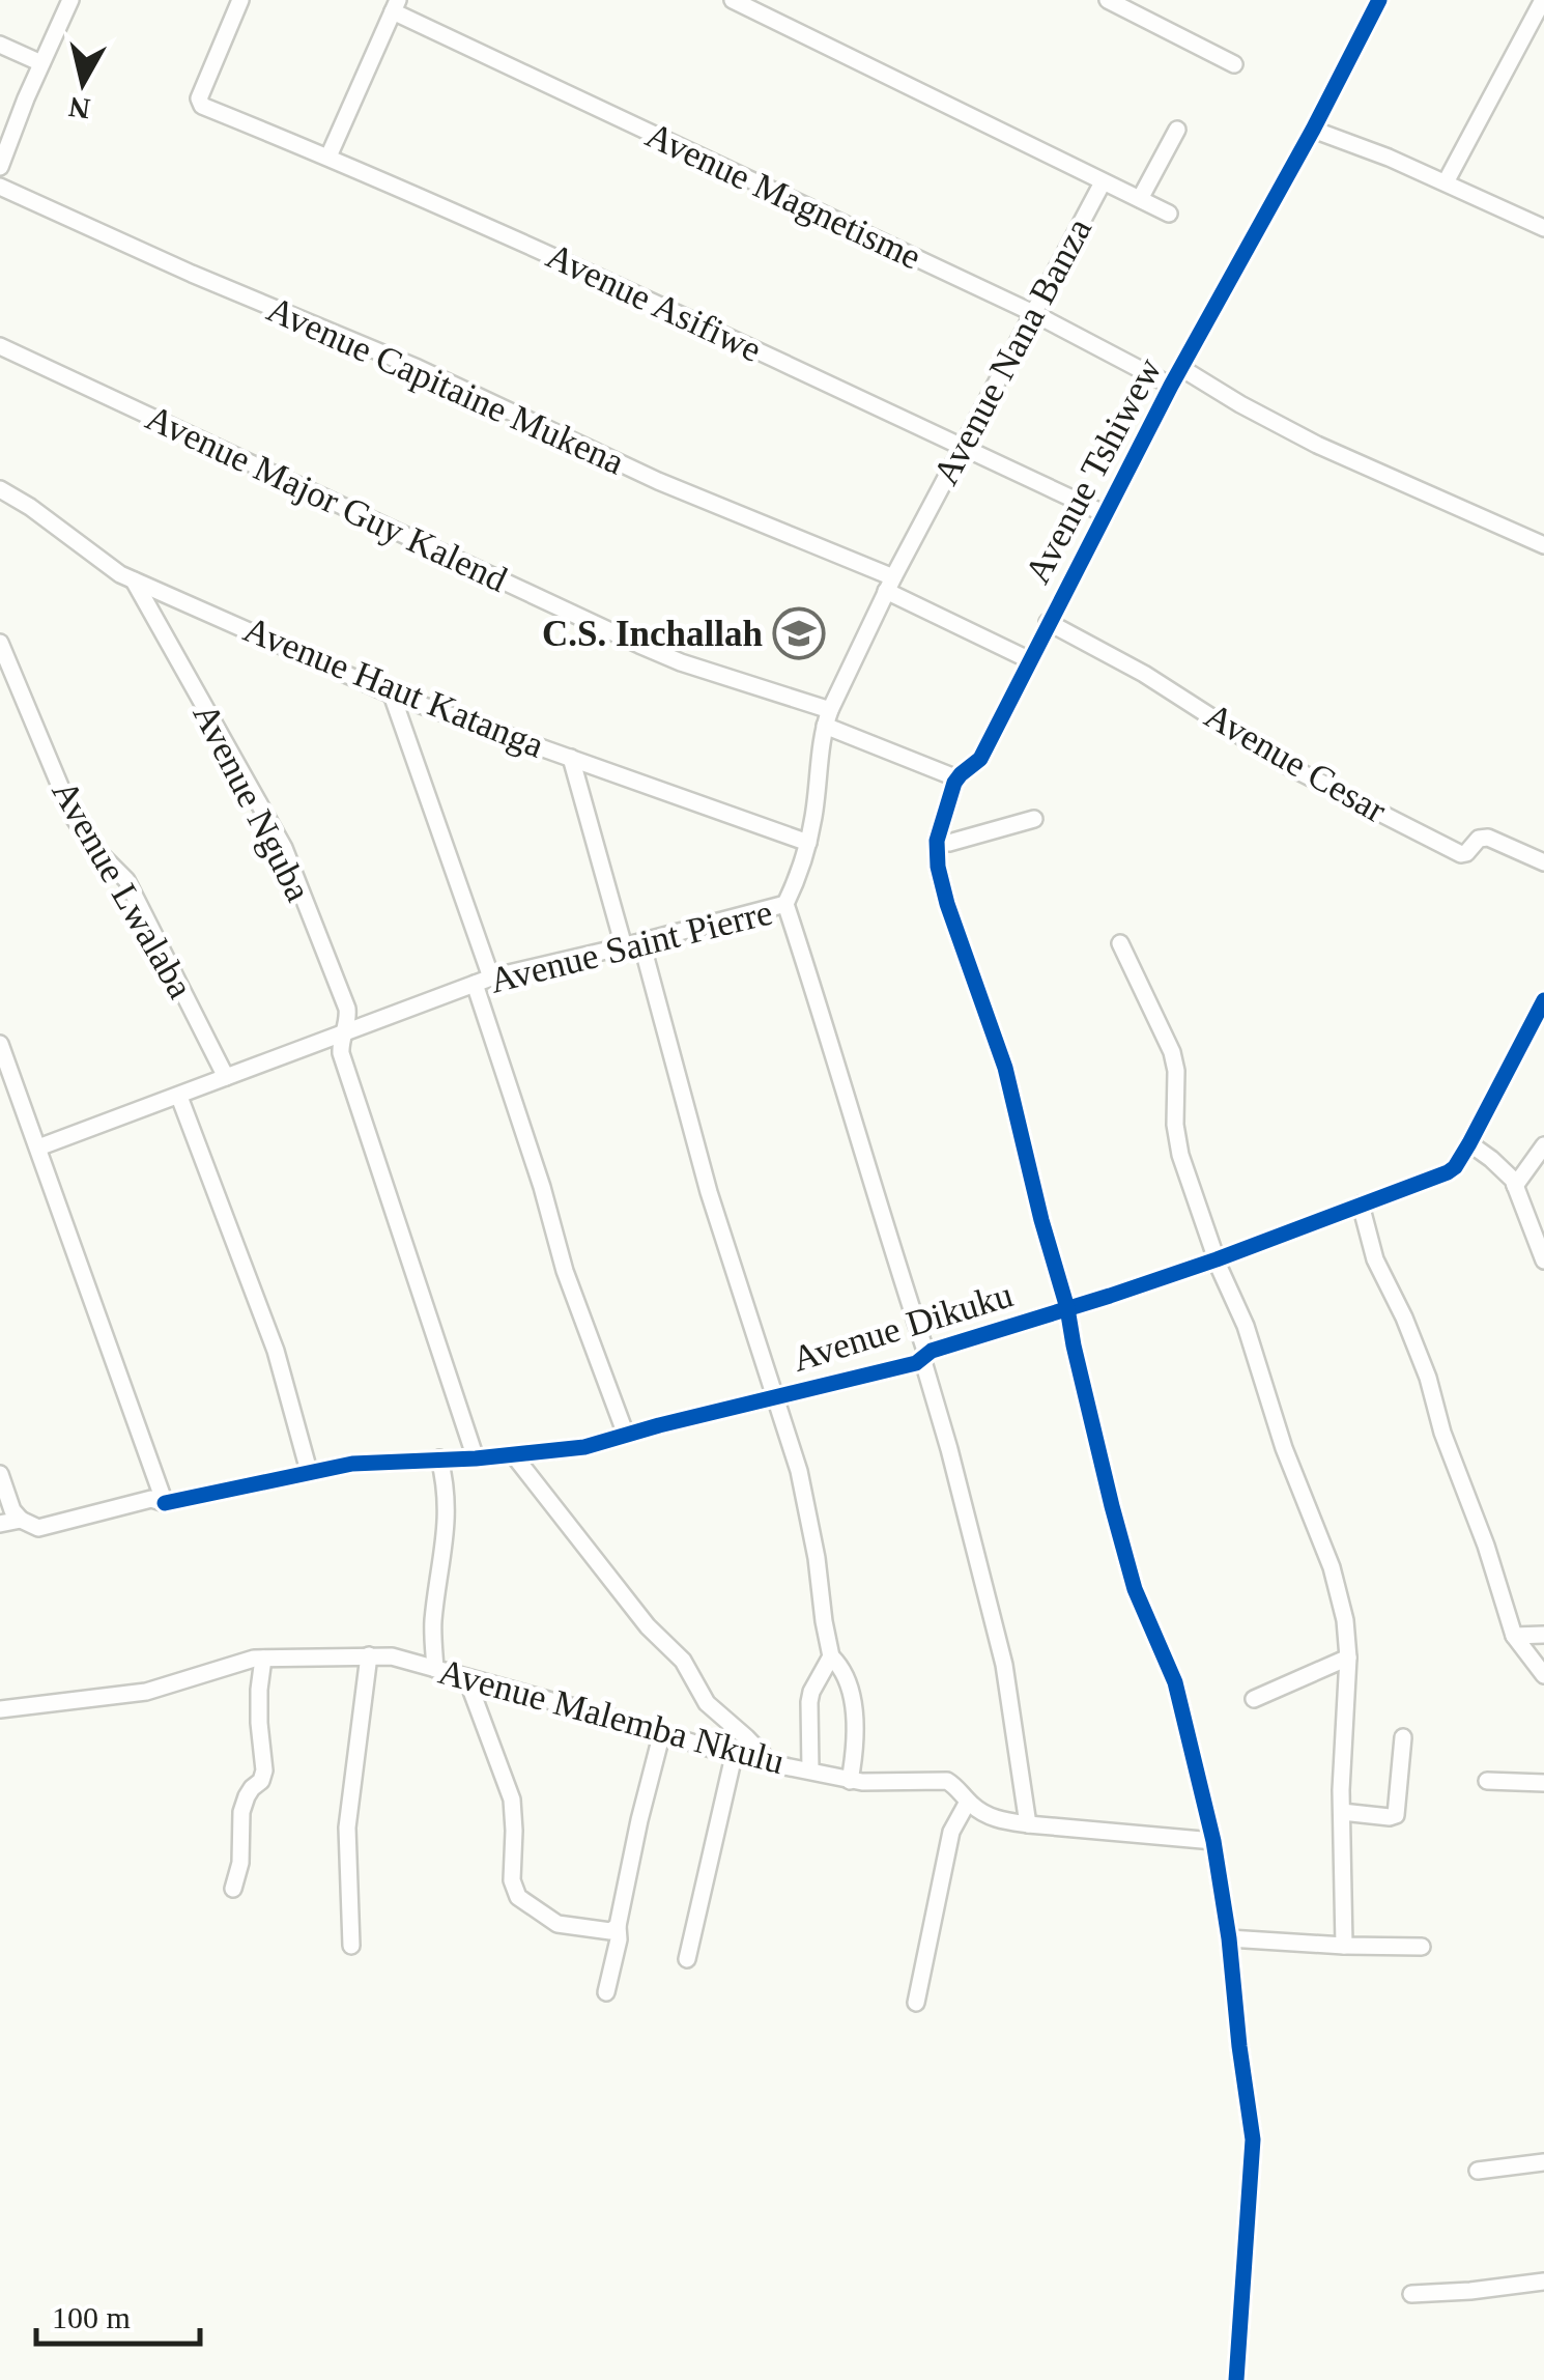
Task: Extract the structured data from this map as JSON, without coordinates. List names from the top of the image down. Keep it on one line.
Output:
{"streets":{"street":["Avenue Magnetisme","Avenue Asifiwe","Avenue Nana Banza","Avenue Capitaine Mukena","Avenue Tshiwew","Avenue Major Guy Kalend","Avenue Haut Katanga","Avenue Cesar","Avenue Nguba","Avenue Lwalaba","Avenue Saint Pierre","Avenue Dikuku","Avenue Malemba Nkulu"]},"crossings":[["Avenue Magnetisme","Avenue Nana Banza"],["Avenue Magnetisme","Avenue Tshiwew"],["Avenue Asifiwe","Avenue Nana Banza"],["Avenue Asifiwe","Avenue Tshiwew"],["Avenue Nana Banza","Avenue Capitaine Mukena"],["Avenue Nana Banza","Avenue Major Guy Kalend"],["Avenue Nana Banza","Avenue Haut Katanga"],["Avenue Nana Banza","Avenue Saint Pierre"],["Avenue Capitaine Mukena","Avenue Tshiwew"],["Avenue Tshiwew","Avenue Major Guy Kalend"],["Avenue Tshiwew","Avenue Cesar"],["Avenue Haut Katanga","Avenue Nguba"],["Avenue Nguba","Avenue Saint Pierre"],["Avenue Nguba","Avenue Dikuku"],["Avenue Lwalaba","Avenue Saint Pierre"],["Avenue Saint Pierre","Avenue Dikuku"],["Avenue Saint Pierre","Avenue Malemba Nkulu"]],"places":{"school or university":["C.S. Inchallah"]},"scale_bar":"100 m","north":"bottom"}
